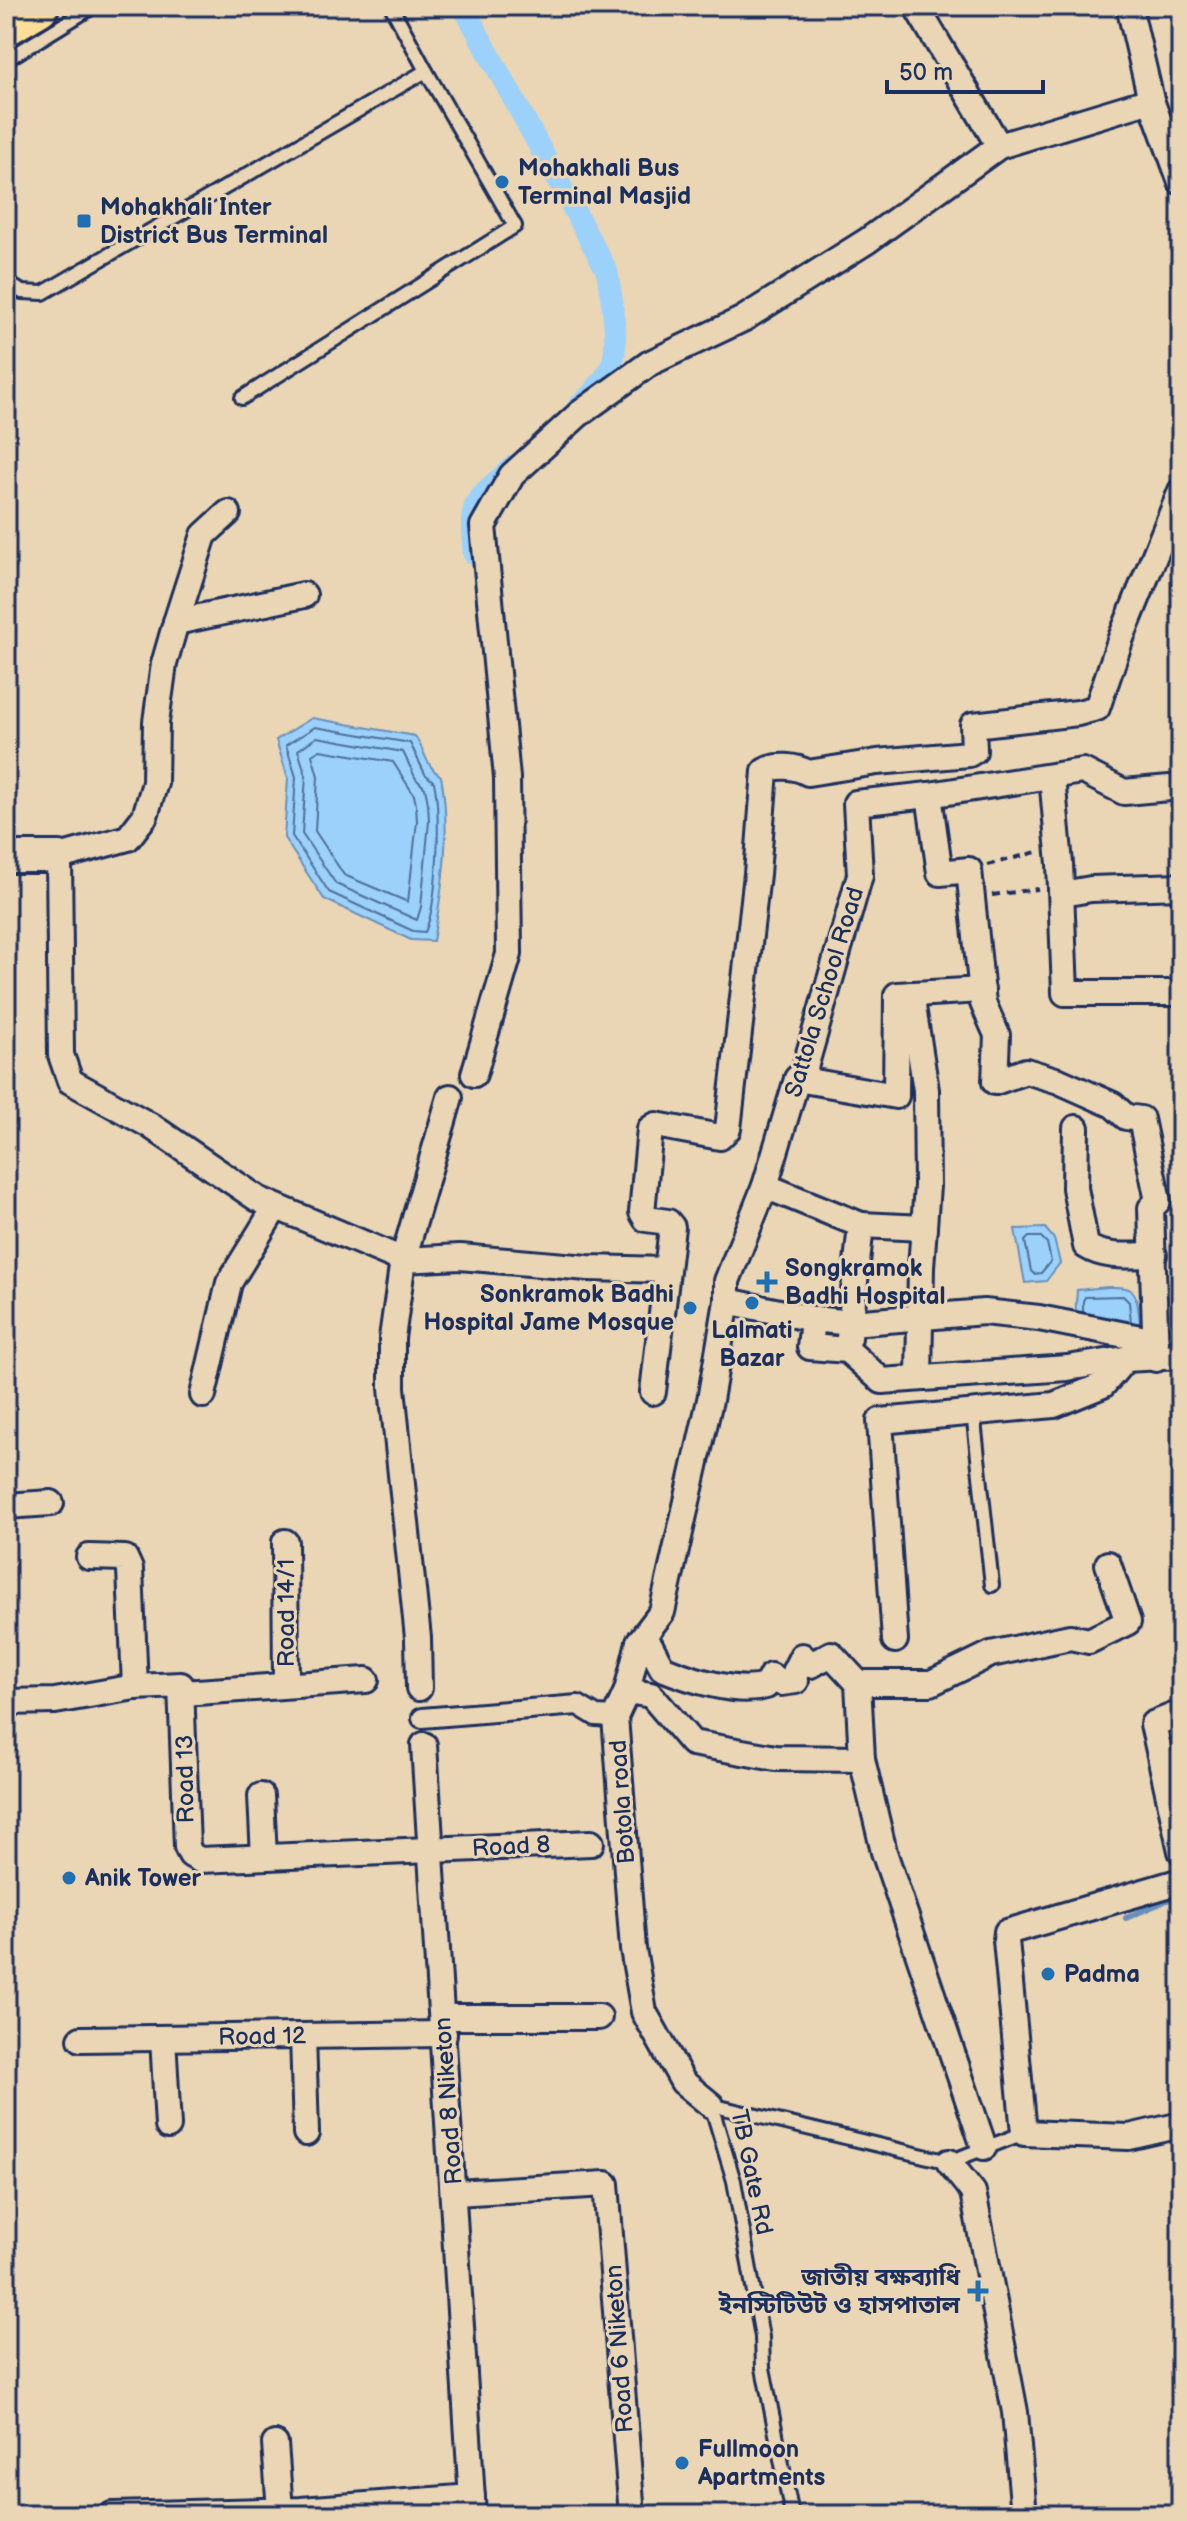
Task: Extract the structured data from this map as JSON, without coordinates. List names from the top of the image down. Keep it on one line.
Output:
{"streets":{"street":["Sattola School Road","Road 14/1","Road 13","Botola road","Road 8","Road 12","Road 8 Niketon","Road 6 Niketon"],"lane":["TB Gate Rd"]},"crossings":[["Sattola School Road","Botola road"],["Road 13","Road 8"],["Road 13","Road 8 Niketon"],["Botola road","TB Gate Rd"],["Road 8","Road 8 Niketon"],["Road 12","Road 8 Niketon"],["Road 8 Niketon","Road 6 Niketon"]],"places":{"other":["Mohakhali Bus Terminal Masjid","Lalmati Bazar","Sonkramok Badhi Hospital Jame Mosque","Anik Tower","Padma","Fullmoon Apartments"],"transit":["Mohakhali Inter District Bus Terminal"],"health":["Songkramok Badhi Hospital","জাতীয় বক্ষব্যাধি ইনস্টিটিউট ও হাসপাতাল"]},"scale_bar":"50 m"}
